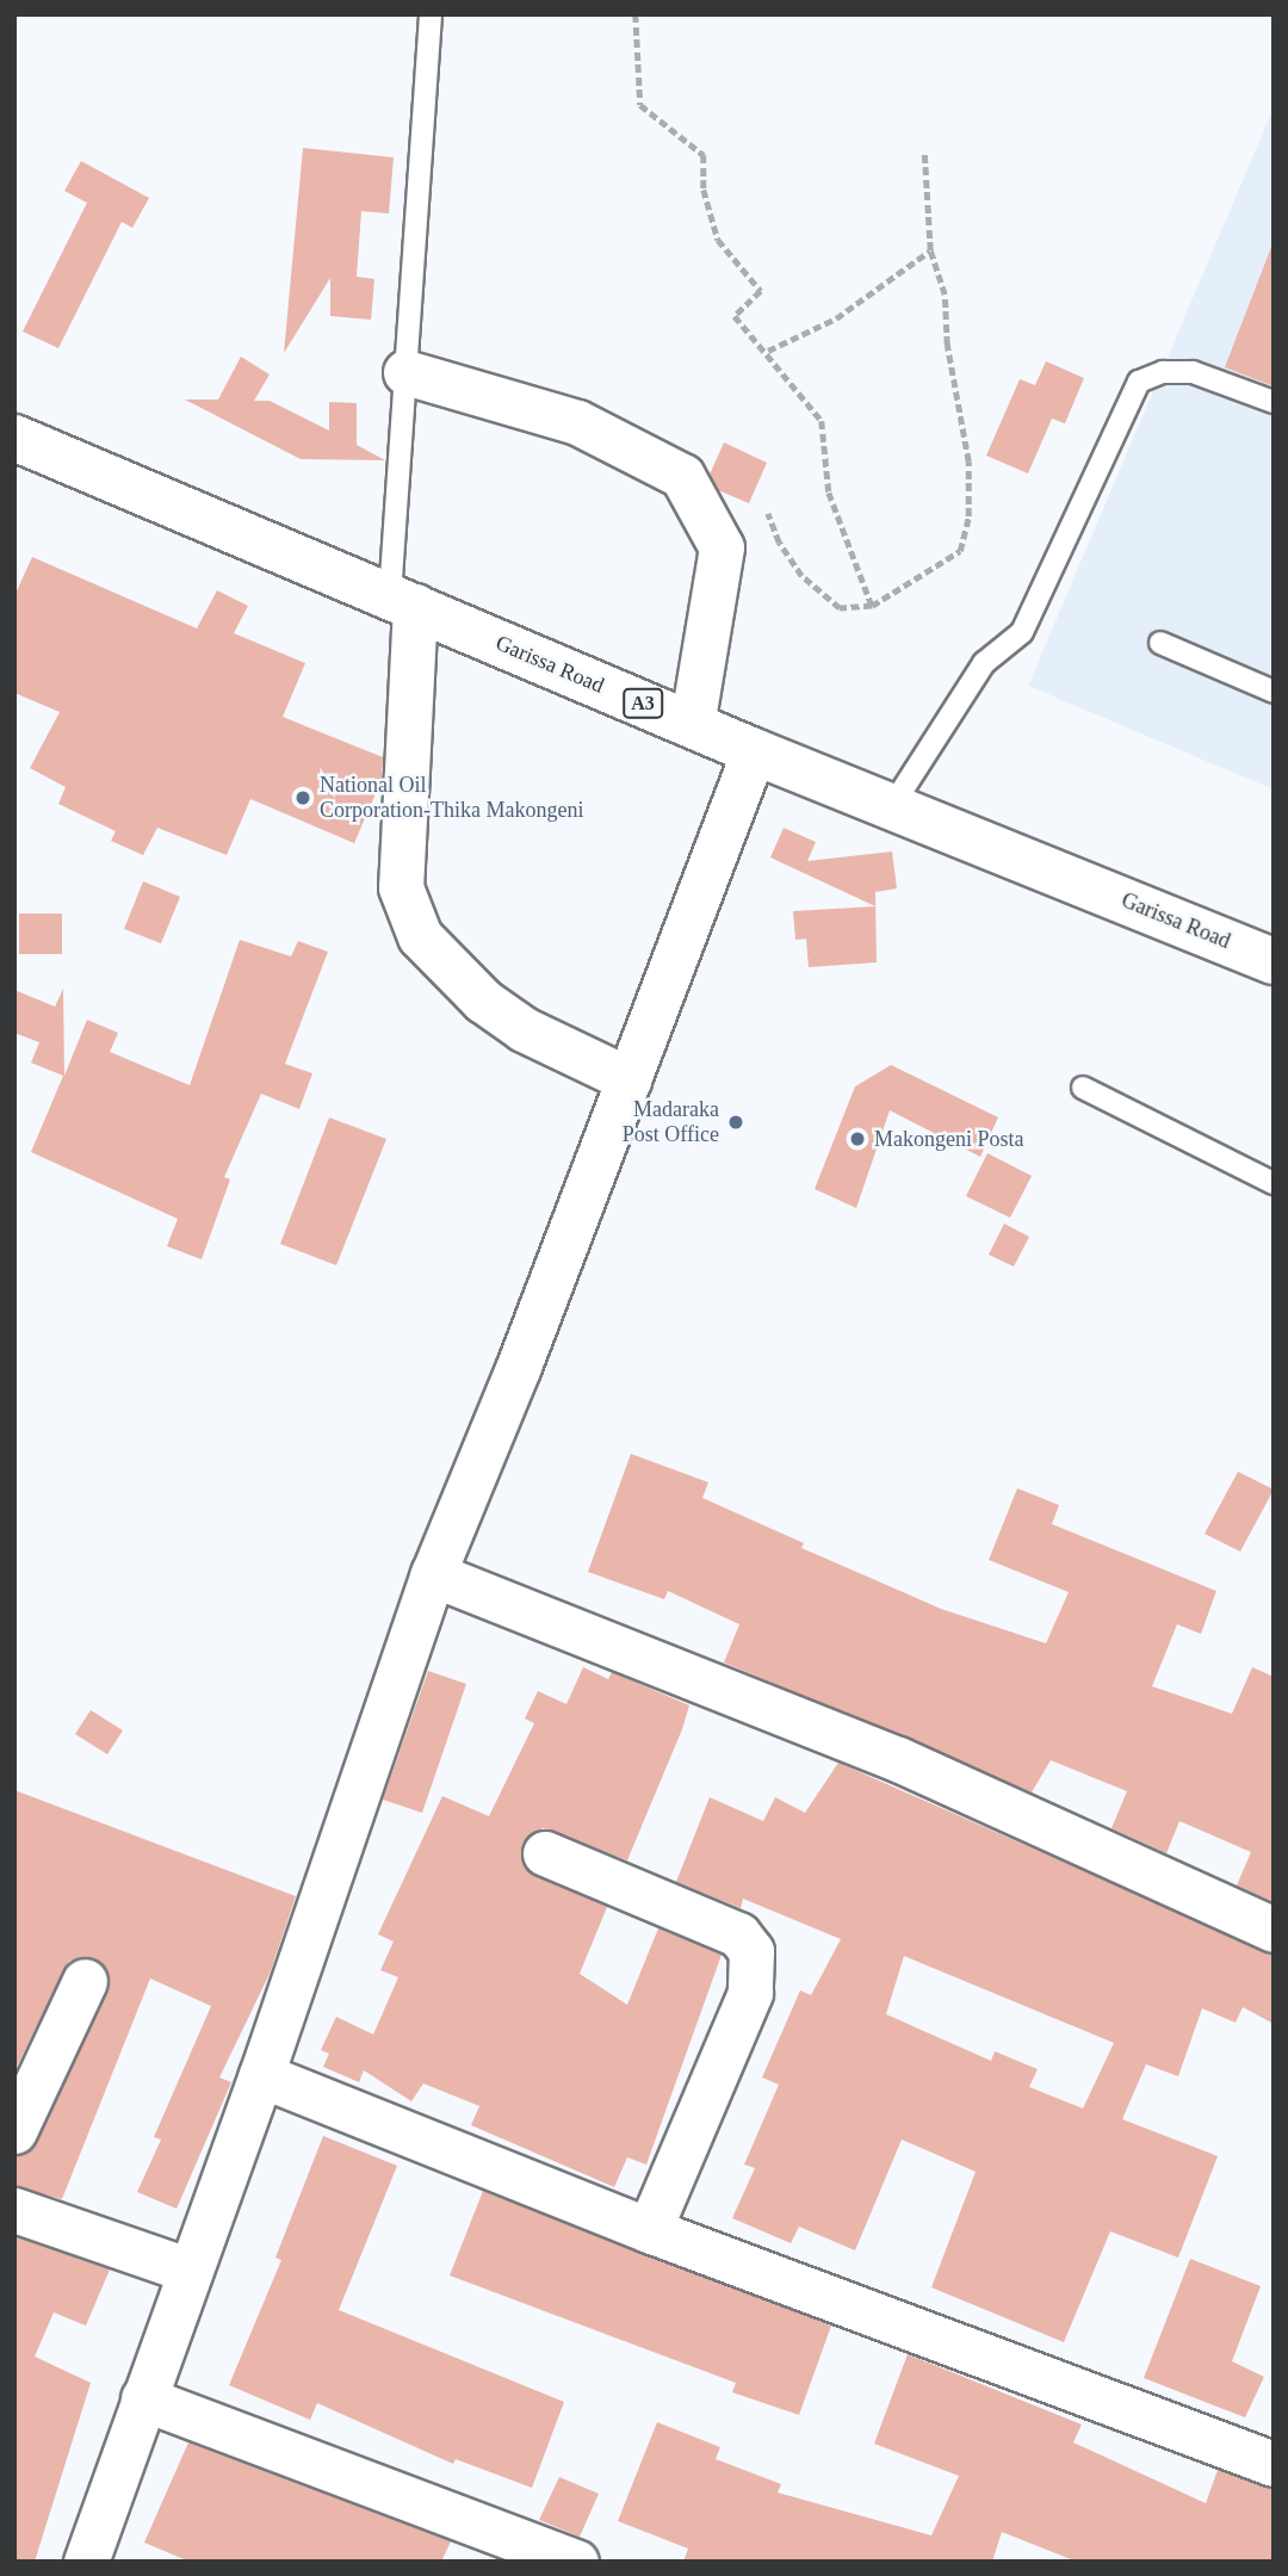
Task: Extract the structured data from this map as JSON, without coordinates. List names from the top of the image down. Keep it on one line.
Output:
{"streets":{"highway":["Garissa Road","A3"]},"places":["National Oil Corporation-Thika Makongeni","Madaraka Post Office","Makongeni Posta"]}
